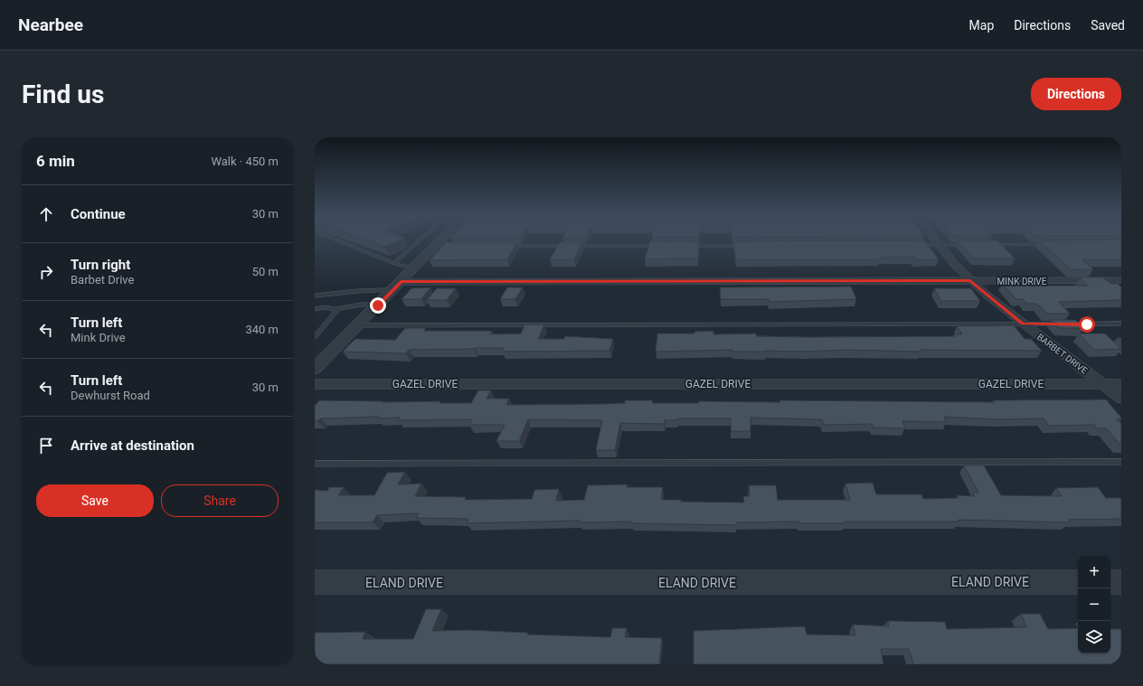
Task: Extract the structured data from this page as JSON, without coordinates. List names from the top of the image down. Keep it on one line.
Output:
{"streets":{"street":["MINK DRIVE","BARBET DRIVE","GAZEL DRIVE","ELAND DRIVE"]},"crossings":[["MINK DRIVE","BARBET DRIVE"],["BARBET DRIVE","GAZEL DRIVE"]],"page":{"header":"Nearbee","nav":["Map","Directions","Saved"],"buttons":["Directions",["Save","Share"]],"title":"Find us","heading":["6 min","Walk · 450 m"],"list":[["Continue","30 m"],["Turn right","Barbet Drive","50 m"],["Turn left","Mink Drive","340 m"],["Turn left","Dewhurst Road","30 m"],"Arrive at destination"],"map_buttons":["+","−"]}}
